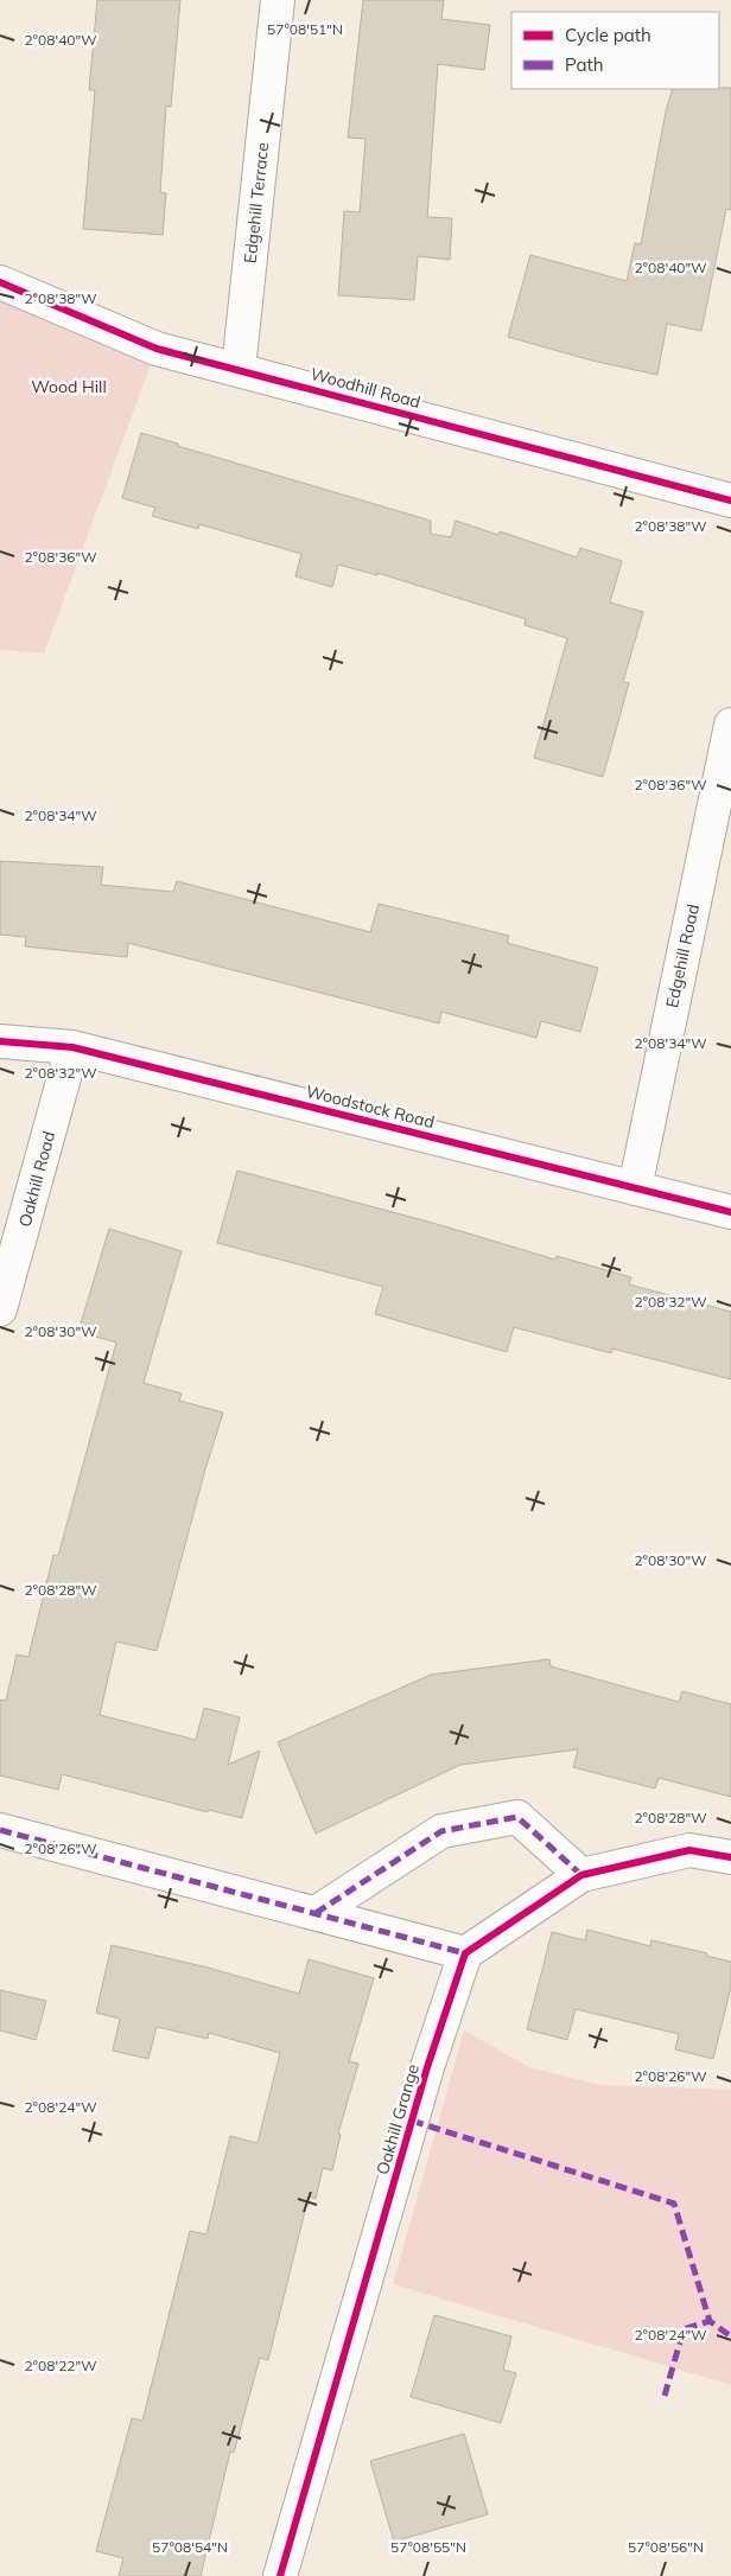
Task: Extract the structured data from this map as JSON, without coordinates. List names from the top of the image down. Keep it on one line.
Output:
{"streets":{"street":["Edgehill Terrace","Woodhill Road","Edgehill Road","Woodstock Road","Oakhill Road","Oakhill Grange"]},"crossings":[["Edgehill Terrace","Woodhill Road"],["Edgehill Road","Woodstock Road"],["Woodstock Road","Oakhill Road"]],"parks":["Wood Hill"],"legend":["Cycle path","Path"],"coordinates":["57°08'51\"N","2°08'40\"W","2°08'38\"W","2°08'36\"W","2°08'34\"W","2°08'32\"W","2°08'30\"W","2°08'28\"W","2°08'26\"W","2°08'24\"W","2°08'22\"W","57°08'54\"N","57°08'55\"N","57°08'56\"N"]}
